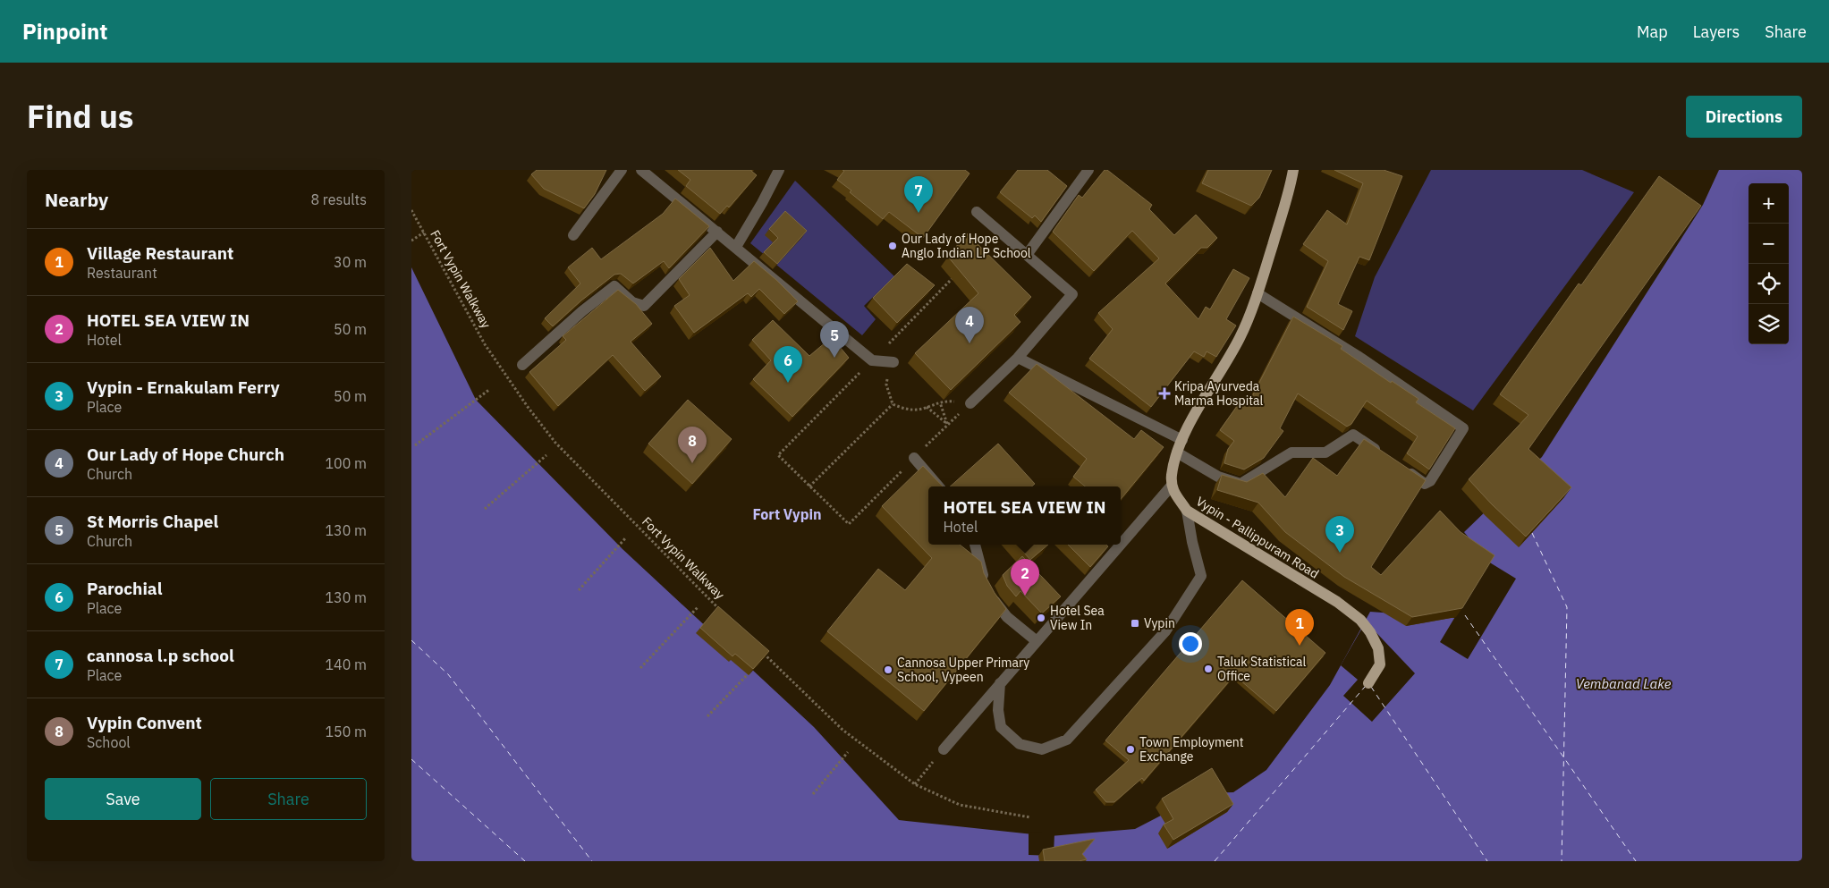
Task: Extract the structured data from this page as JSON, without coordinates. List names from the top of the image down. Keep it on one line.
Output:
{"streets":{"main road":["Vypin - Pallippuram Road"],"path":["Fort Vypin Walkway"]},"districts":["Fort Vypin"],"water":["Vembanad Lake"],"places":{"other":["Our Lady of Hope Anglo Indian LP School","Hotel Sea View In","Taluk Statistical Office","Cannosa Upper Primary School, Vypeen","Town Employment Exchange"],"health":["Kripa Ayurveda Marma Hospital"],"transit":["Vypin"]},"page":{"header":"Pinpoint","nav":["Map","Layers","Share"],"title":"Find us","buttons":["Directions",["Save","Share"]],"heading":["Nearby","8 results"],"pins":["7","4","5","6","8","3","2","1"],"map_buttons":["+","−"],"list":[{"mark":"1","name":"Village Restaurant","note":"Restaurant","value":"30 m"},{"mark":"2","name":"HOTEL SEA VIEW IN","note":"Hotel","value":"50 m"},{"mark":"3","name":"Vypin - Ernakulam Ferry","note":"Place","value":"50 m"},{"mark":"4","name":"Our Lady of Hope Church","note":"Church","value":"100 m"},{"mark":"5","name":"St Morris Chapel","note":"Church","value":"130 m"},{"mark":"6","name":"Parochial","note":"Place","value":"130 m"},{"mark":"7","name":"cannosa l.p school","note":"Place","value":"140 m"},{"mark":"8","name":"Vypin Convent","note":"School","value":"150 m"}],"popup":["HOTEL SEA VIEW IN","Hotel"]}}
